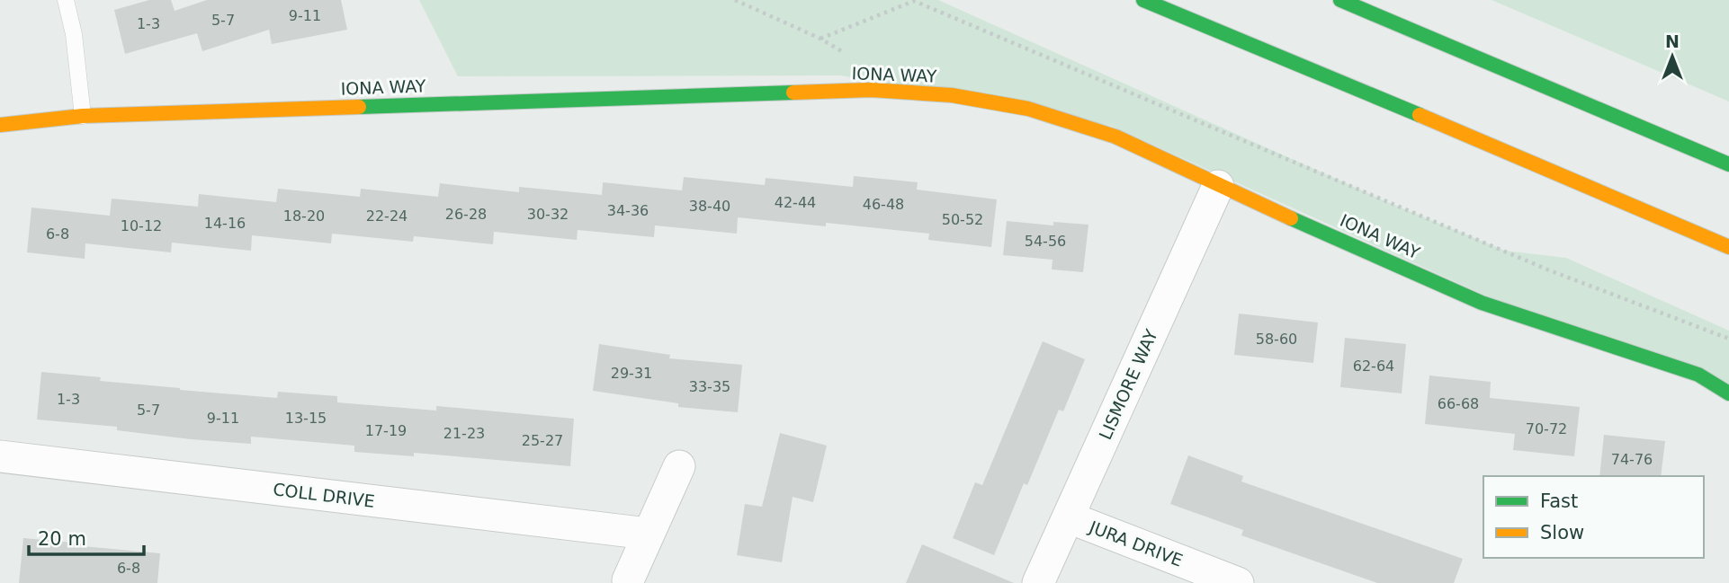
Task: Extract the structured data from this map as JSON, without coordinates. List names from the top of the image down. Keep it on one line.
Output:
{"streets":{"main road":["IONA WAY"],"street":["LISMORE WAY","COLL DRIVE","JURA DRIVE"]},"crossings":[["IONA WAY","LISMORE WAY"],["LISMORE WAY","JURA DRIVE"]],"house_numbers":["9-11","5-7","1-3","42-44","46-48","38-40","34-36","26-28","30-32","18-20","22-24","50-52","14-16","10-12","6-8","54-56","58-60","62-64","29-31","33-35","1-3","66-68","5-7","9-11","13-15","70-72","17-19","21-23","25-27","74-76","6-8"],"legend":["Fast","Slow"],"scale_bar":"20 m","north":"top"}
